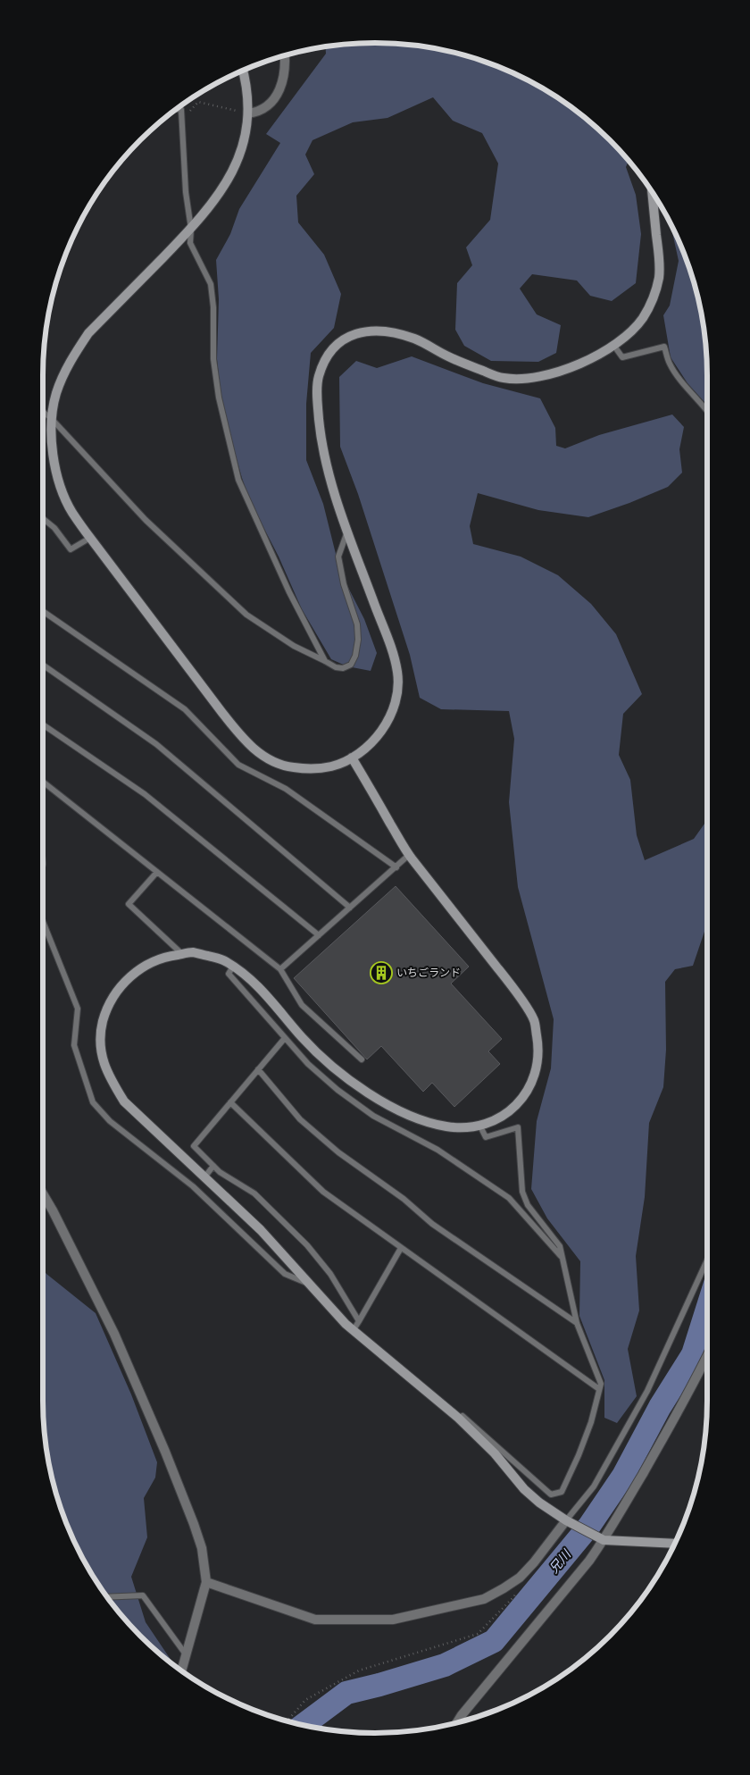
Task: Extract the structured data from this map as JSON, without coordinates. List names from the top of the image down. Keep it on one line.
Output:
{"water":["兄川"],"places":{"building":["いちごランド"]}}
